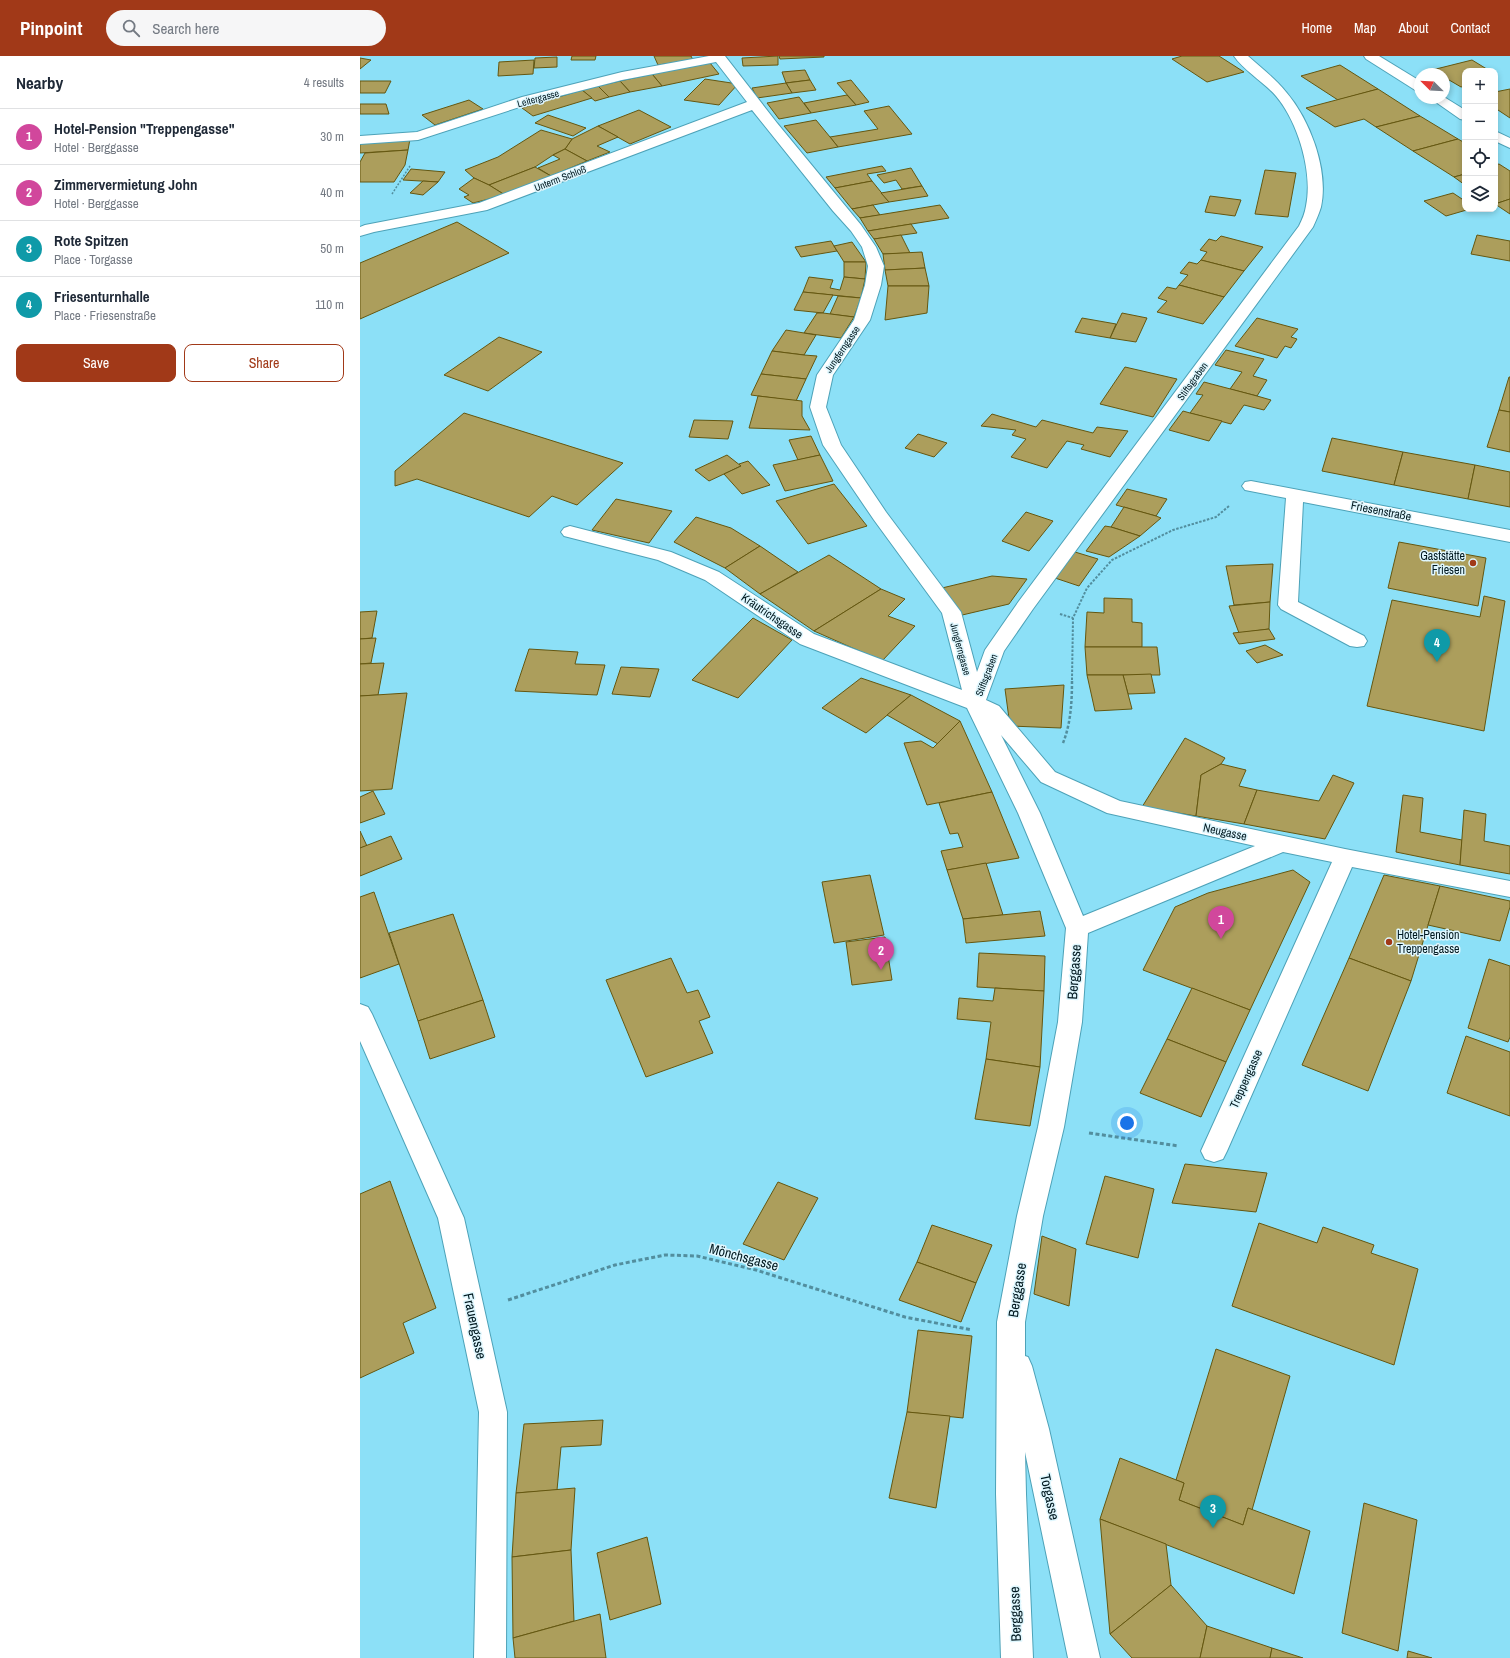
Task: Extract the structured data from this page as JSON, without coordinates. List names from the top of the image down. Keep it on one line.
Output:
{"streets":{"street":["Leitergasse","Unterm Schloß","Jungferngasse","Stiftsgraben","Friesenstraße","Kräutrichsgasse","Neugasse","Berggasse","Treppengasse","Frauengasse","Torgasse"],"path":["Mönchsgasse"]},"crossings":[["Leitergasse","Jungferngasse"],["Unterm Schloß","Jungferngasse"],["Jungferngasse","Stiftsgraben"],["Jungferngasse","Kräutrichsgasse"],["Jungferngasse","Neugasse"],["Jungferngasse","Berggasse"],["Stiftsgraben","Kräutrichsgasse"],["Stiftsgraben","Neugasse"],["Stiftsgraben","Berggasse"],["Kräutrichsgasse","Neugasse"],["Kräutrichsgasse","Berggasse"],["Neugasse","Berggasse"],["Neugasse","Treppengasse"],["Berggasse","Mönchsgasse"],["Berggasse","Torgasse"],["Mönchsgasse","Frauengasse"],["Mönchsgasse","Torgasse"]],"places":["Gaststätte Friesen","Hotel-Pension Treppengasse"],"north":"top left","page":{"header":"Pinpoint","search":"Search here","nav":["Home","Map","About","Contact"],"heading":["Nearby","4 results"],"map_buttons":["+","−"],"list":[{"mark":"1","name":"Hotel-Pension \"Treppengasse\"","note":"Hotel · Berggasse","value":"30 m"},{"mark":"2","name":"Zimmervermietung John","note":"Hotel · Berggasse","value":"40 m"},{"mark":"3","name":"Rote Spitzen","note":"Place · Torgasse","value":"50 m"},{"mark":"4","name":"Friesenturnhalle","note":"Place · Friesenstraße","value":"110 m"}],"buttons":["Save","Share"],"pins":["4","1","2","3"]}}
